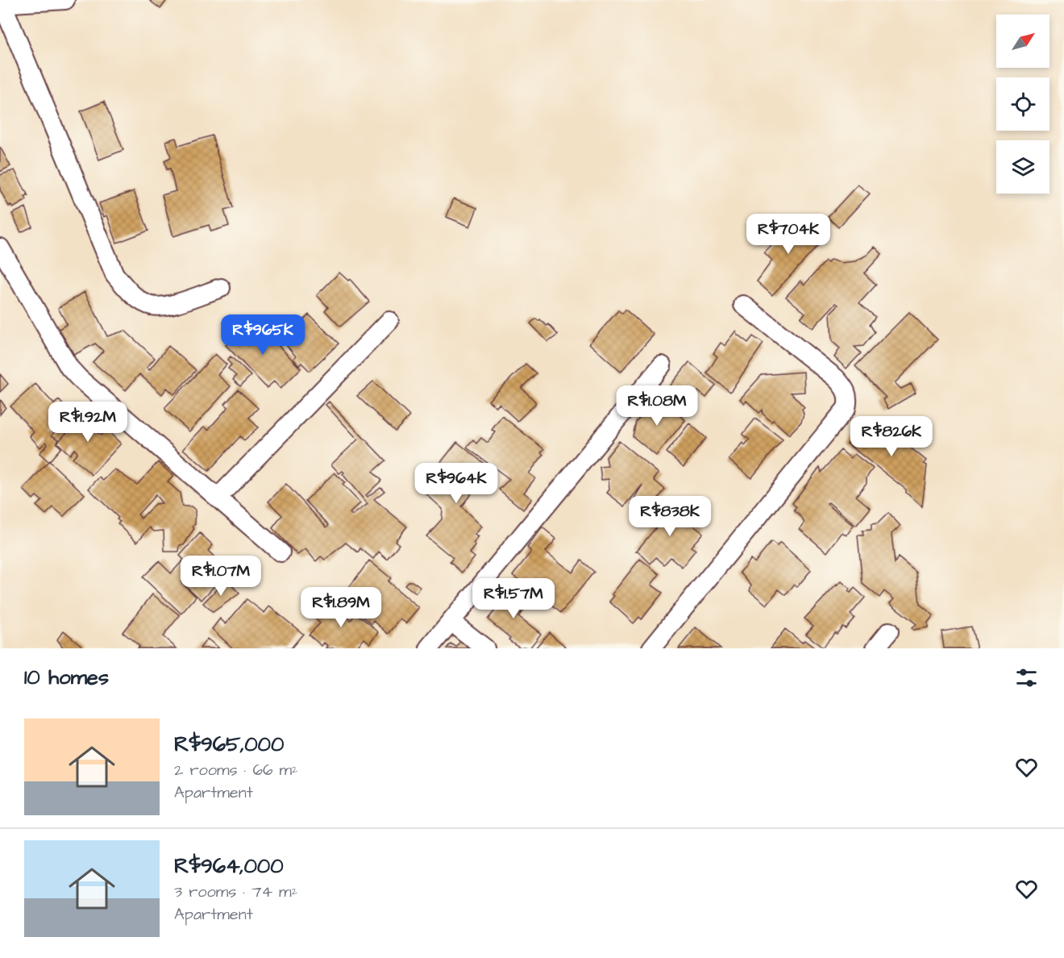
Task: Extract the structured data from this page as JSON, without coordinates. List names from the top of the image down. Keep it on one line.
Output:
{"north":"top right","page":{"price":["R$704K","R$965K","R$1.08M","R$1.92M","R$826K","R$964K","R$838K","R$1.07M","R$1.57M","R$1.89M"],"heading":"10 homes","list":[{"name":"R$965,000","note":"2 rooms · 66 m² · Apartment"},{"name":"R$964,000","note":"3 rooms · 74 m² · Apartment"}]}}
